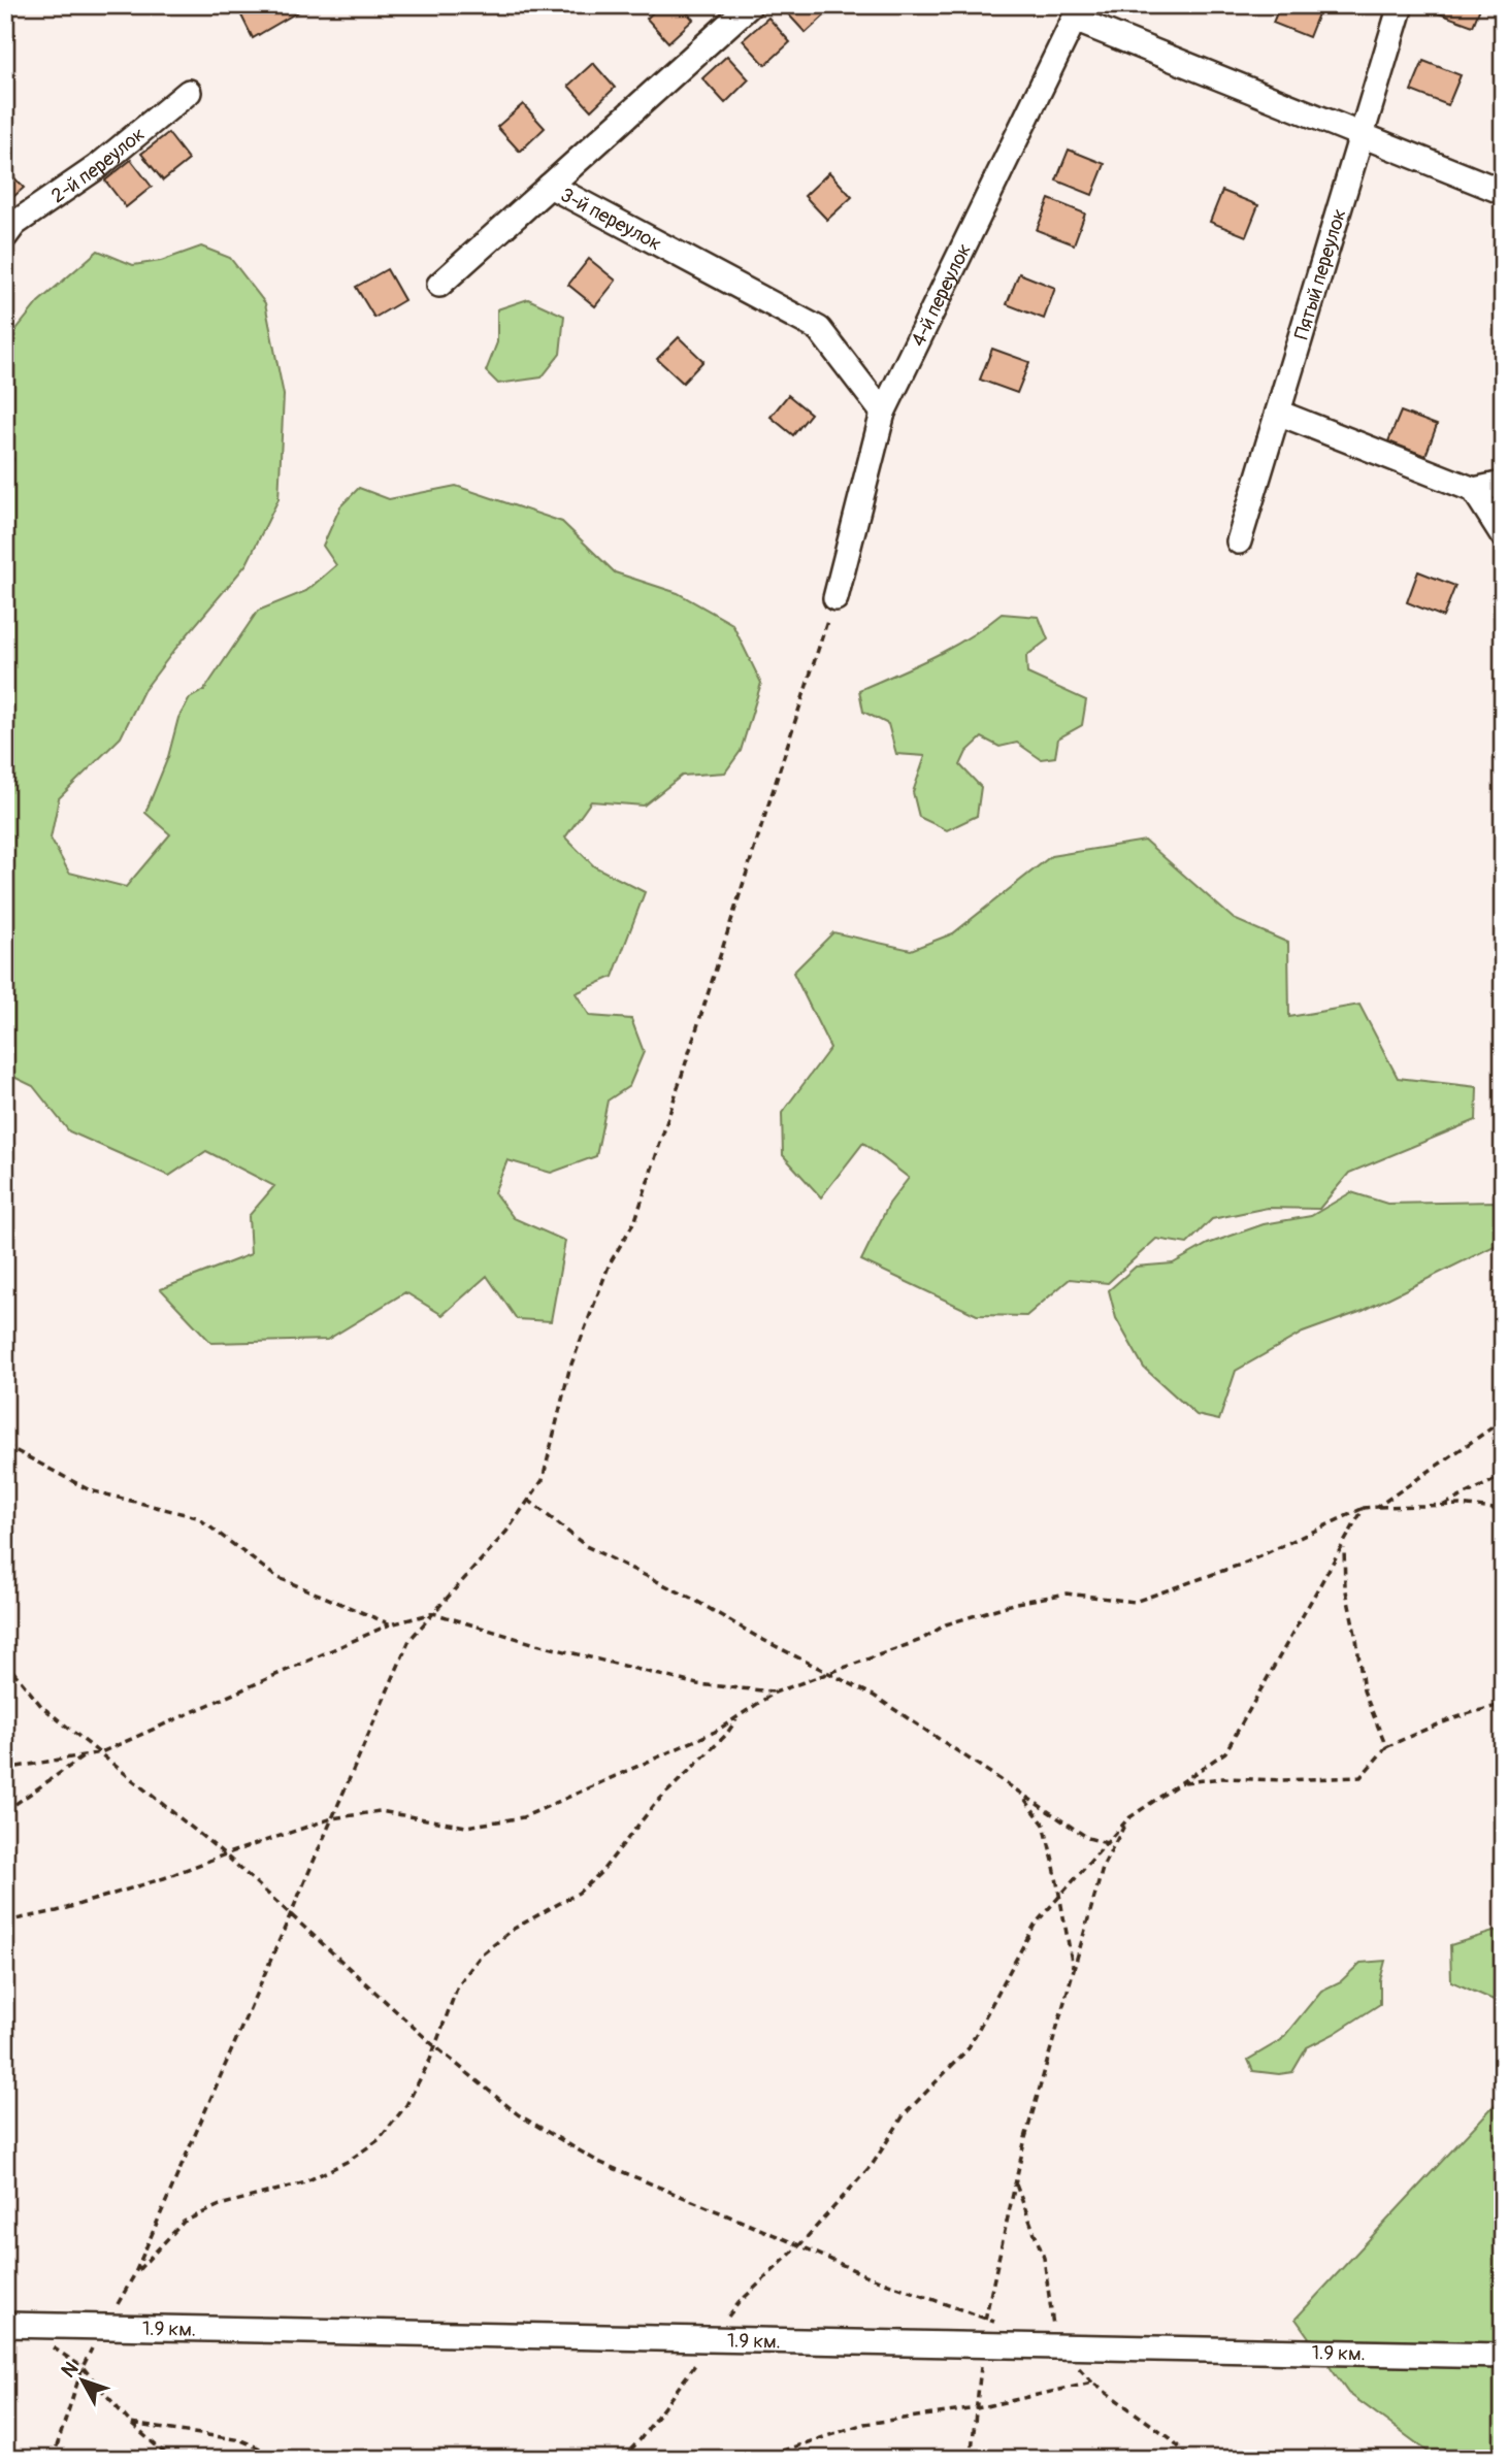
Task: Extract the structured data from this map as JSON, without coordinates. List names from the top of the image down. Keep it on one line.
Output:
{"streets":{"street":["2-й переулок","3-й переулок","Пятый переулок","4-й переулок","1.9 км."]},"crossings":[["3-й переулок","4-й переулок"]],"north":"top left"}
